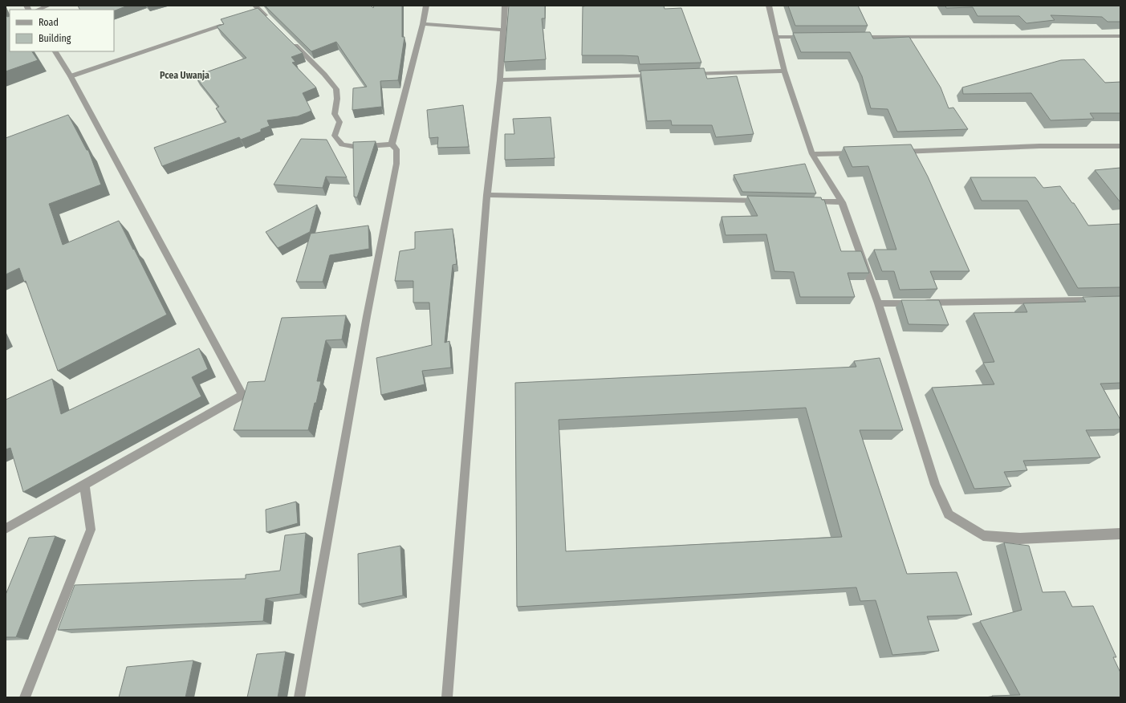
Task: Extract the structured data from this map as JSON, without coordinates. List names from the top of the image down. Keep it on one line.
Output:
{"districts":["Pcea Uwanja"],"legend":["Road","Building"]}
